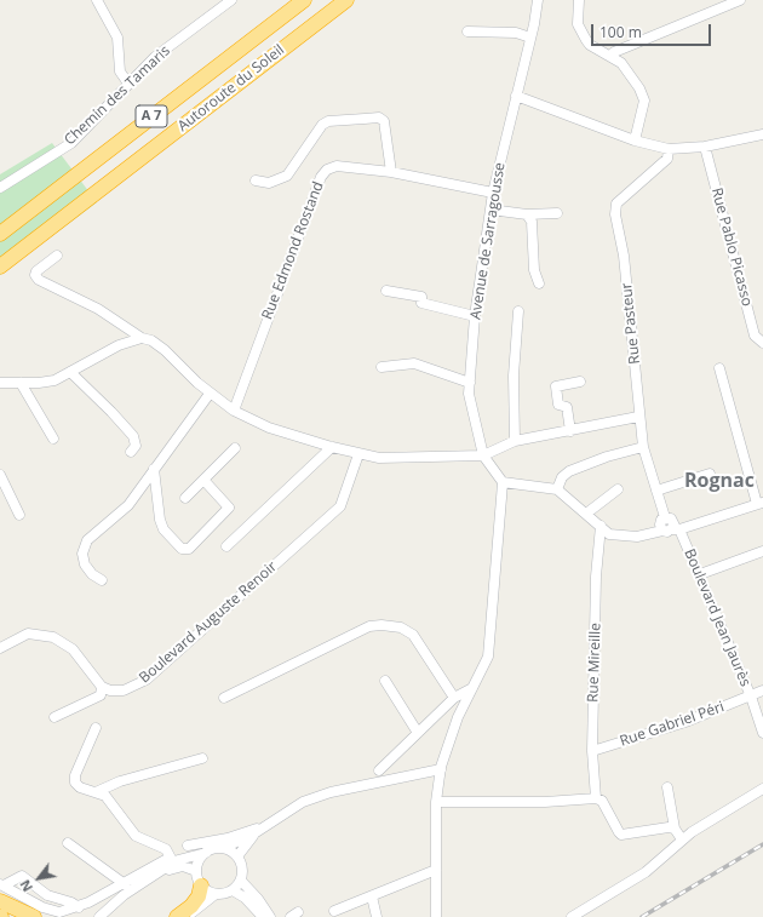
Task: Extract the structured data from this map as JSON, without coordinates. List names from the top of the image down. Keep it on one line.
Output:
{"streets":{"highway":["Autoroute du Soleil","A 7"],"street":["Chemin des Tamaris","Avenue de Sarragousse","Rue Pablo Picasso","Rue Edmond Rostand","Rue Pasteur","Boulevard Jean Jaurès","Boulevard Auguste Renoir","Rue Mireille","Rue Gabriel Péri"]},"crossings":[["Avenue de Sarragousse","Rue Edmond Rostand"],["Rue Pasteur","Boulevard Jean Jaurès"],["Boulevard Jean Jaurès","Rue Gabriel Péri"],["Rue Mireille","Rue Gabriel Péri"]],"districts":["Rognac"],"scale_bar":"100 m","north":"bottom left"}
